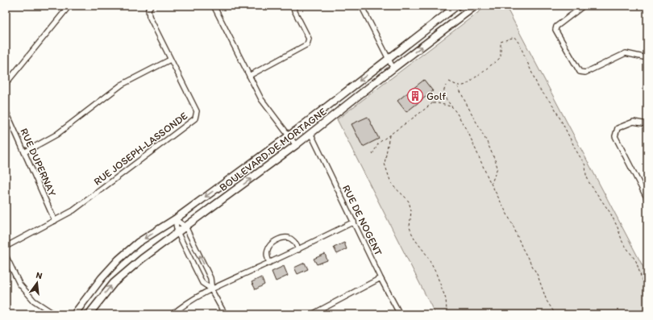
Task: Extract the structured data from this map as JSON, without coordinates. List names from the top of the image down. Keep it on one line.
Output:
{"streets":{"main road":["BOULEVARD DE MORTAGNE"],"street":["RUE JOSEPH-LASSONDE","RUE DUPERNAY","RUE DE NOGENT"]},"crossings":[["RUE JOSEPH-LASSONDE","RUE DUPERNAY"],["BOULEVARD DE MORTAGNE","RUE DE NOGENT"]],"places":{"building":["Golf"]},"north":"top"}
